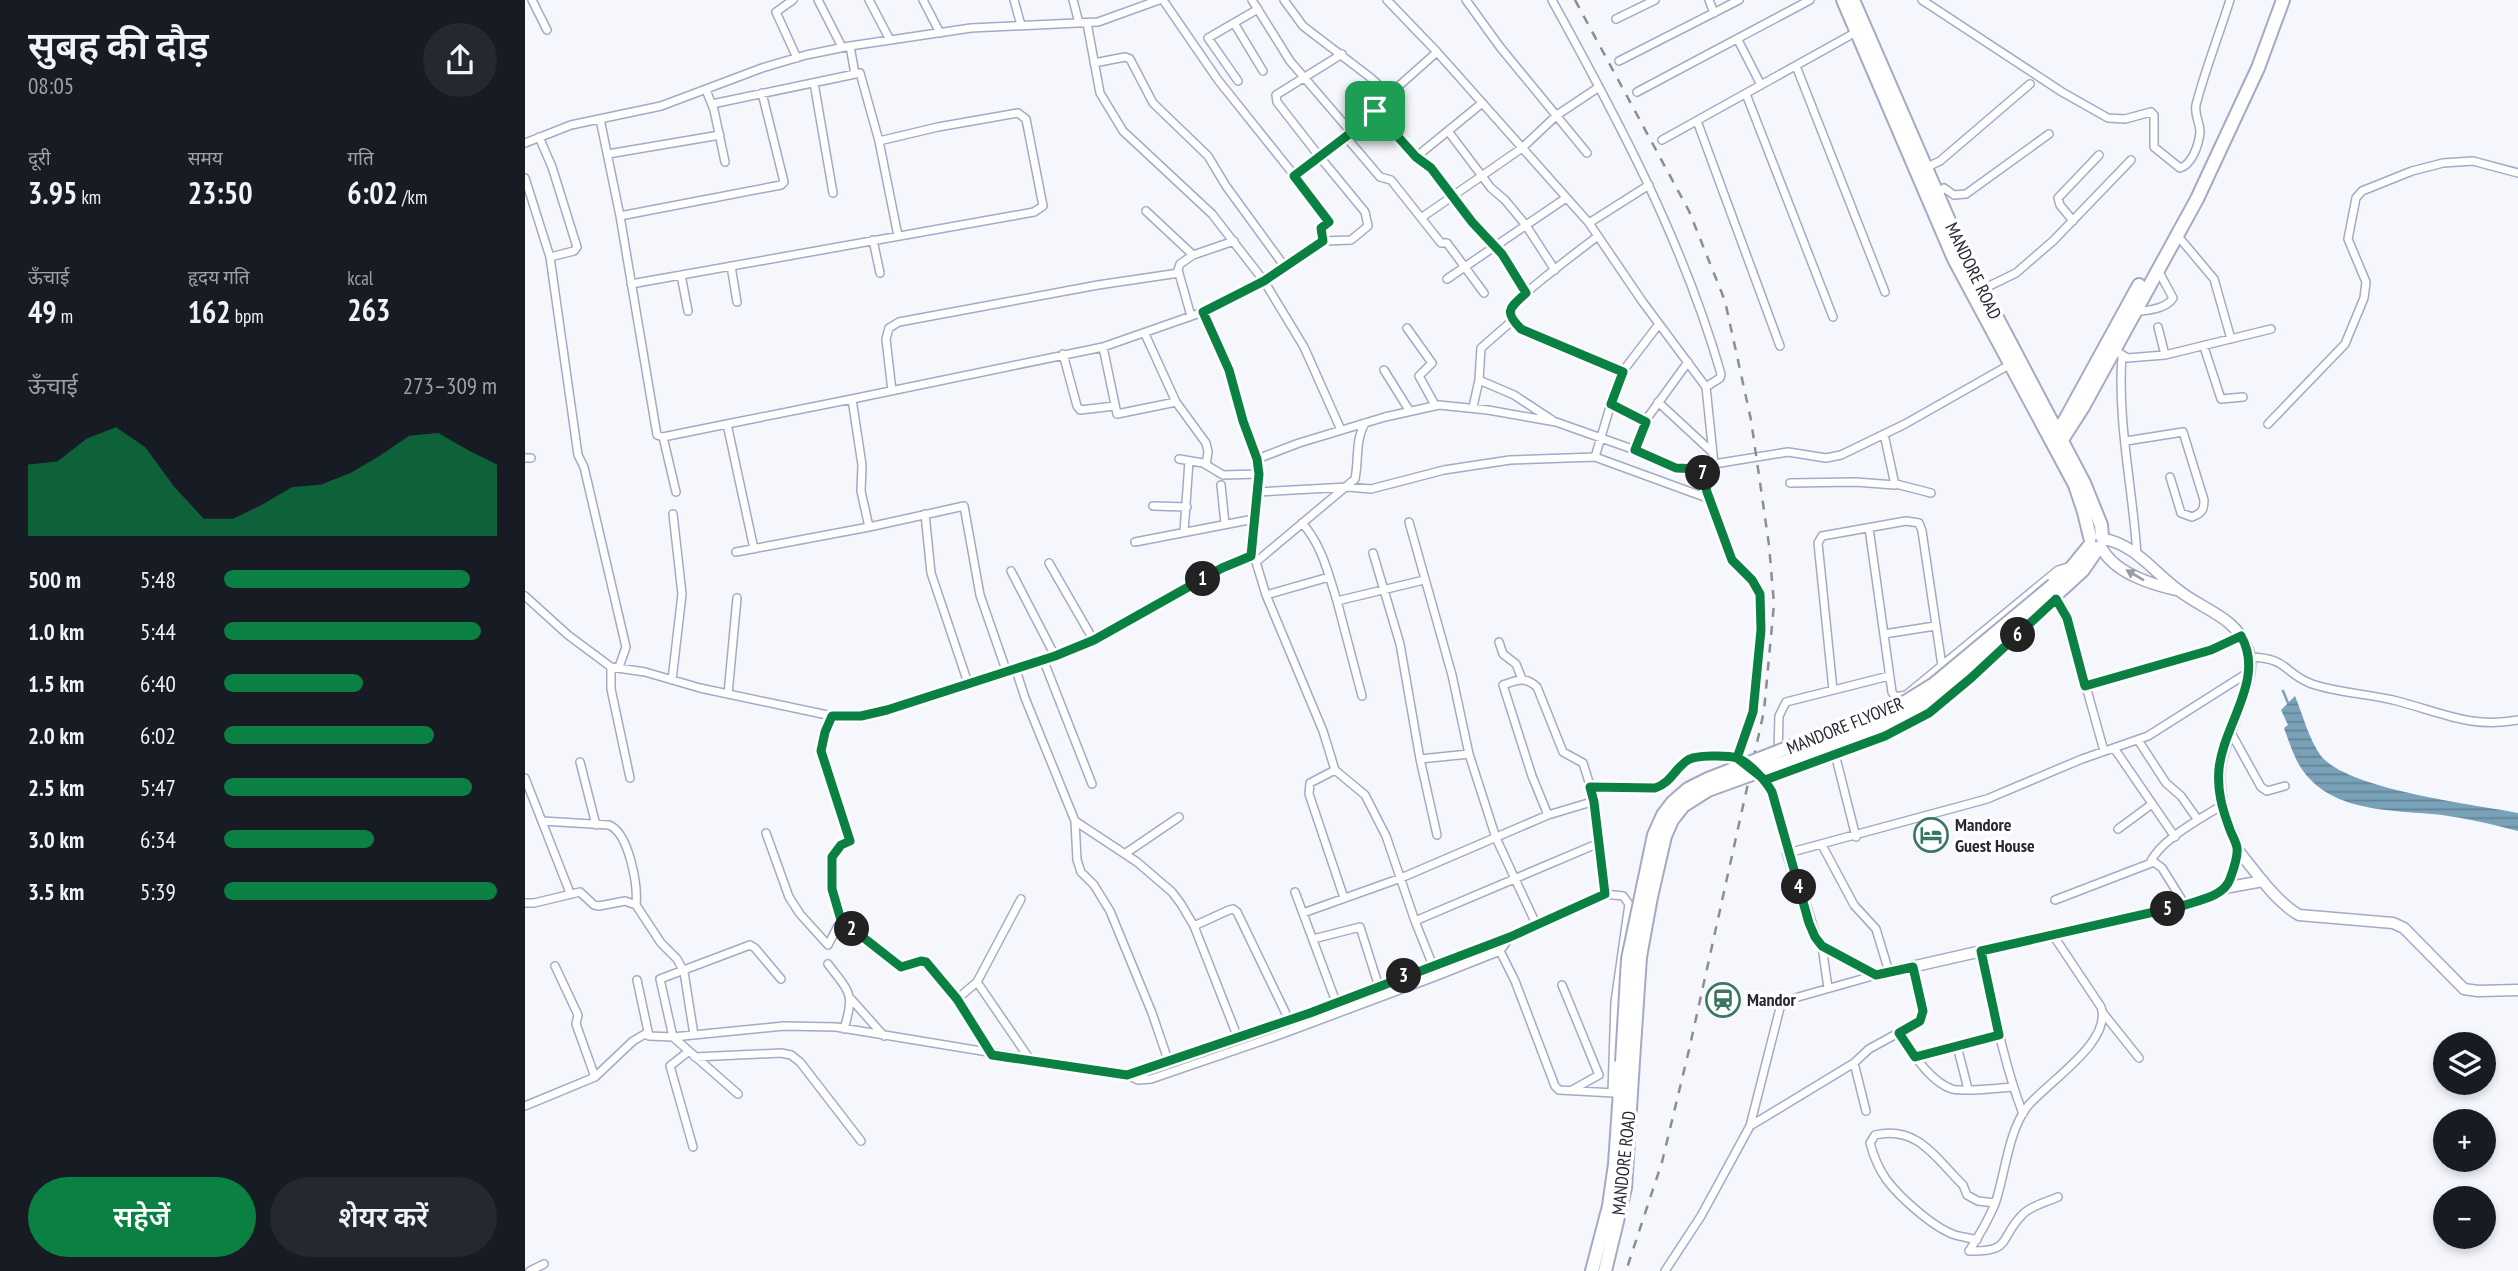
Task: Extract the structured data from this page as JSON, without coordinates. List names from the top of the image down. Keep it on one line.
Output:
{"streets":{"highway":["MANDORE ROAD","MANDORE FLYOVER"]},"crossings":[["MANDORE ROAD","MANDORE FLYOVER"]],"places":{"hotel":["Mandore Guest House"],"station":["Mandor"]},"page":{"heading":["सुबह की दौड़","08:05"],"stats":[["दूरी","3.95 km"],["समय","23:50"],["गति","6:02 /km"],["ऊँचाई","49 m"],["हृदय गति","162 bpm"],["kcal","263"]],"chart":["ऊँचाई","273–309 m"],"pins":["7","1","6","4","5","2","3"],"list":[{"name":"500 m","note":"5:48"},{"name":"1.0 km","note":"5:44"},{"name":"1.5 km","note":"6:40"},{"name":"2.0 km","note":"6:02"},{"name":"2.5 km","note":"5:47"},{"name":"3.0 km","note":"6:34"},{"name":"3.5 km","note":"5:39"}],"map_buttons":["+","−"],"buttons":["सहेजें","शेयर करें"]}}
